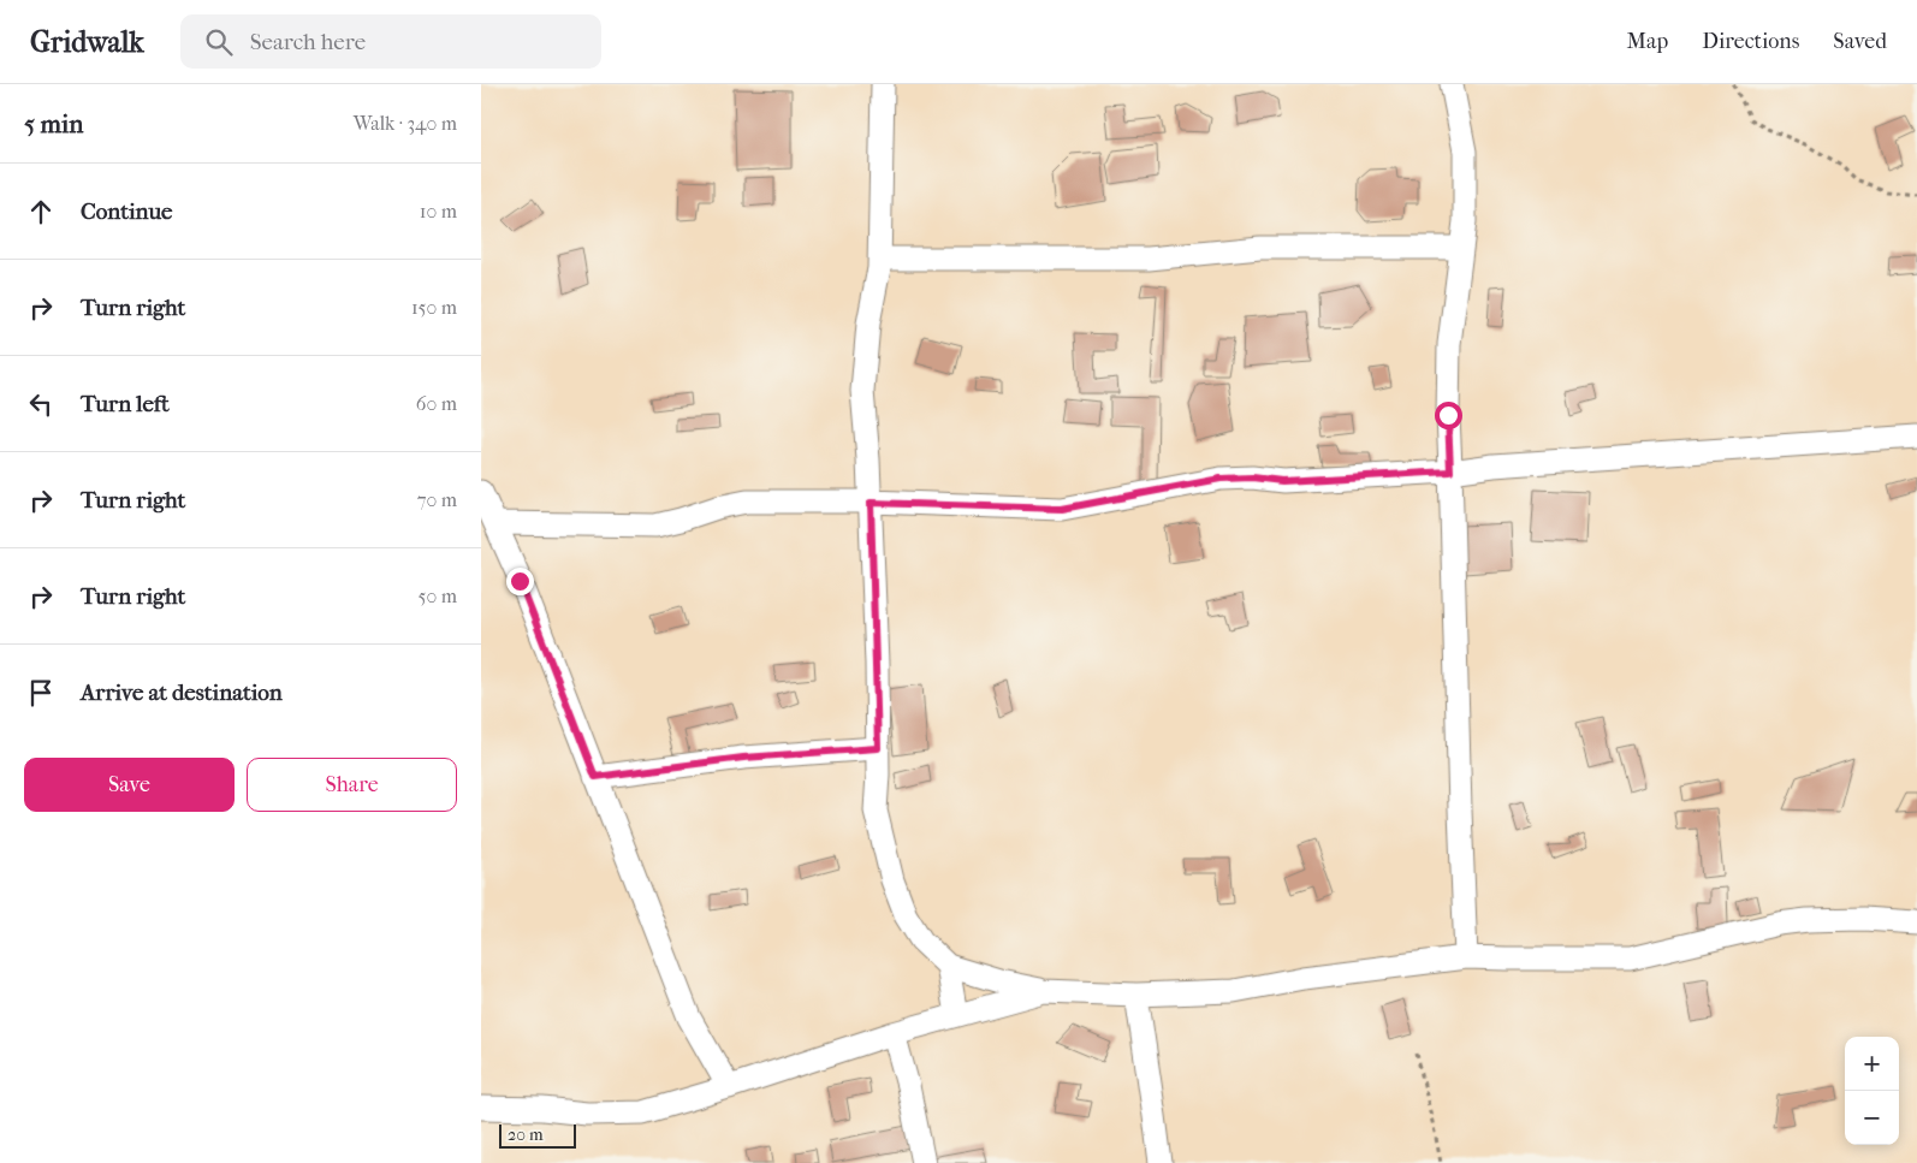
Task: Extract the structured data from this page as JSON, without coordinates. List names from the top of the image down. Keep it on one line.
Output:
{"scale_bar":"20 m","page":{"header":"Gridwalk","search":"Search here","nav":["Map","Directions","Saved"],"heading":["5 min","Walk · 340 m"],"list":[["Continue","10 m"],["Turn right","150 m"],["Turn left","60 m"],["Turn right","70 m"],["Turn right","50 m"],"Arrive at destination"],"buttons":["Save","Share"],"map_buttons":["+","−"],"scale":"20 m"}}
